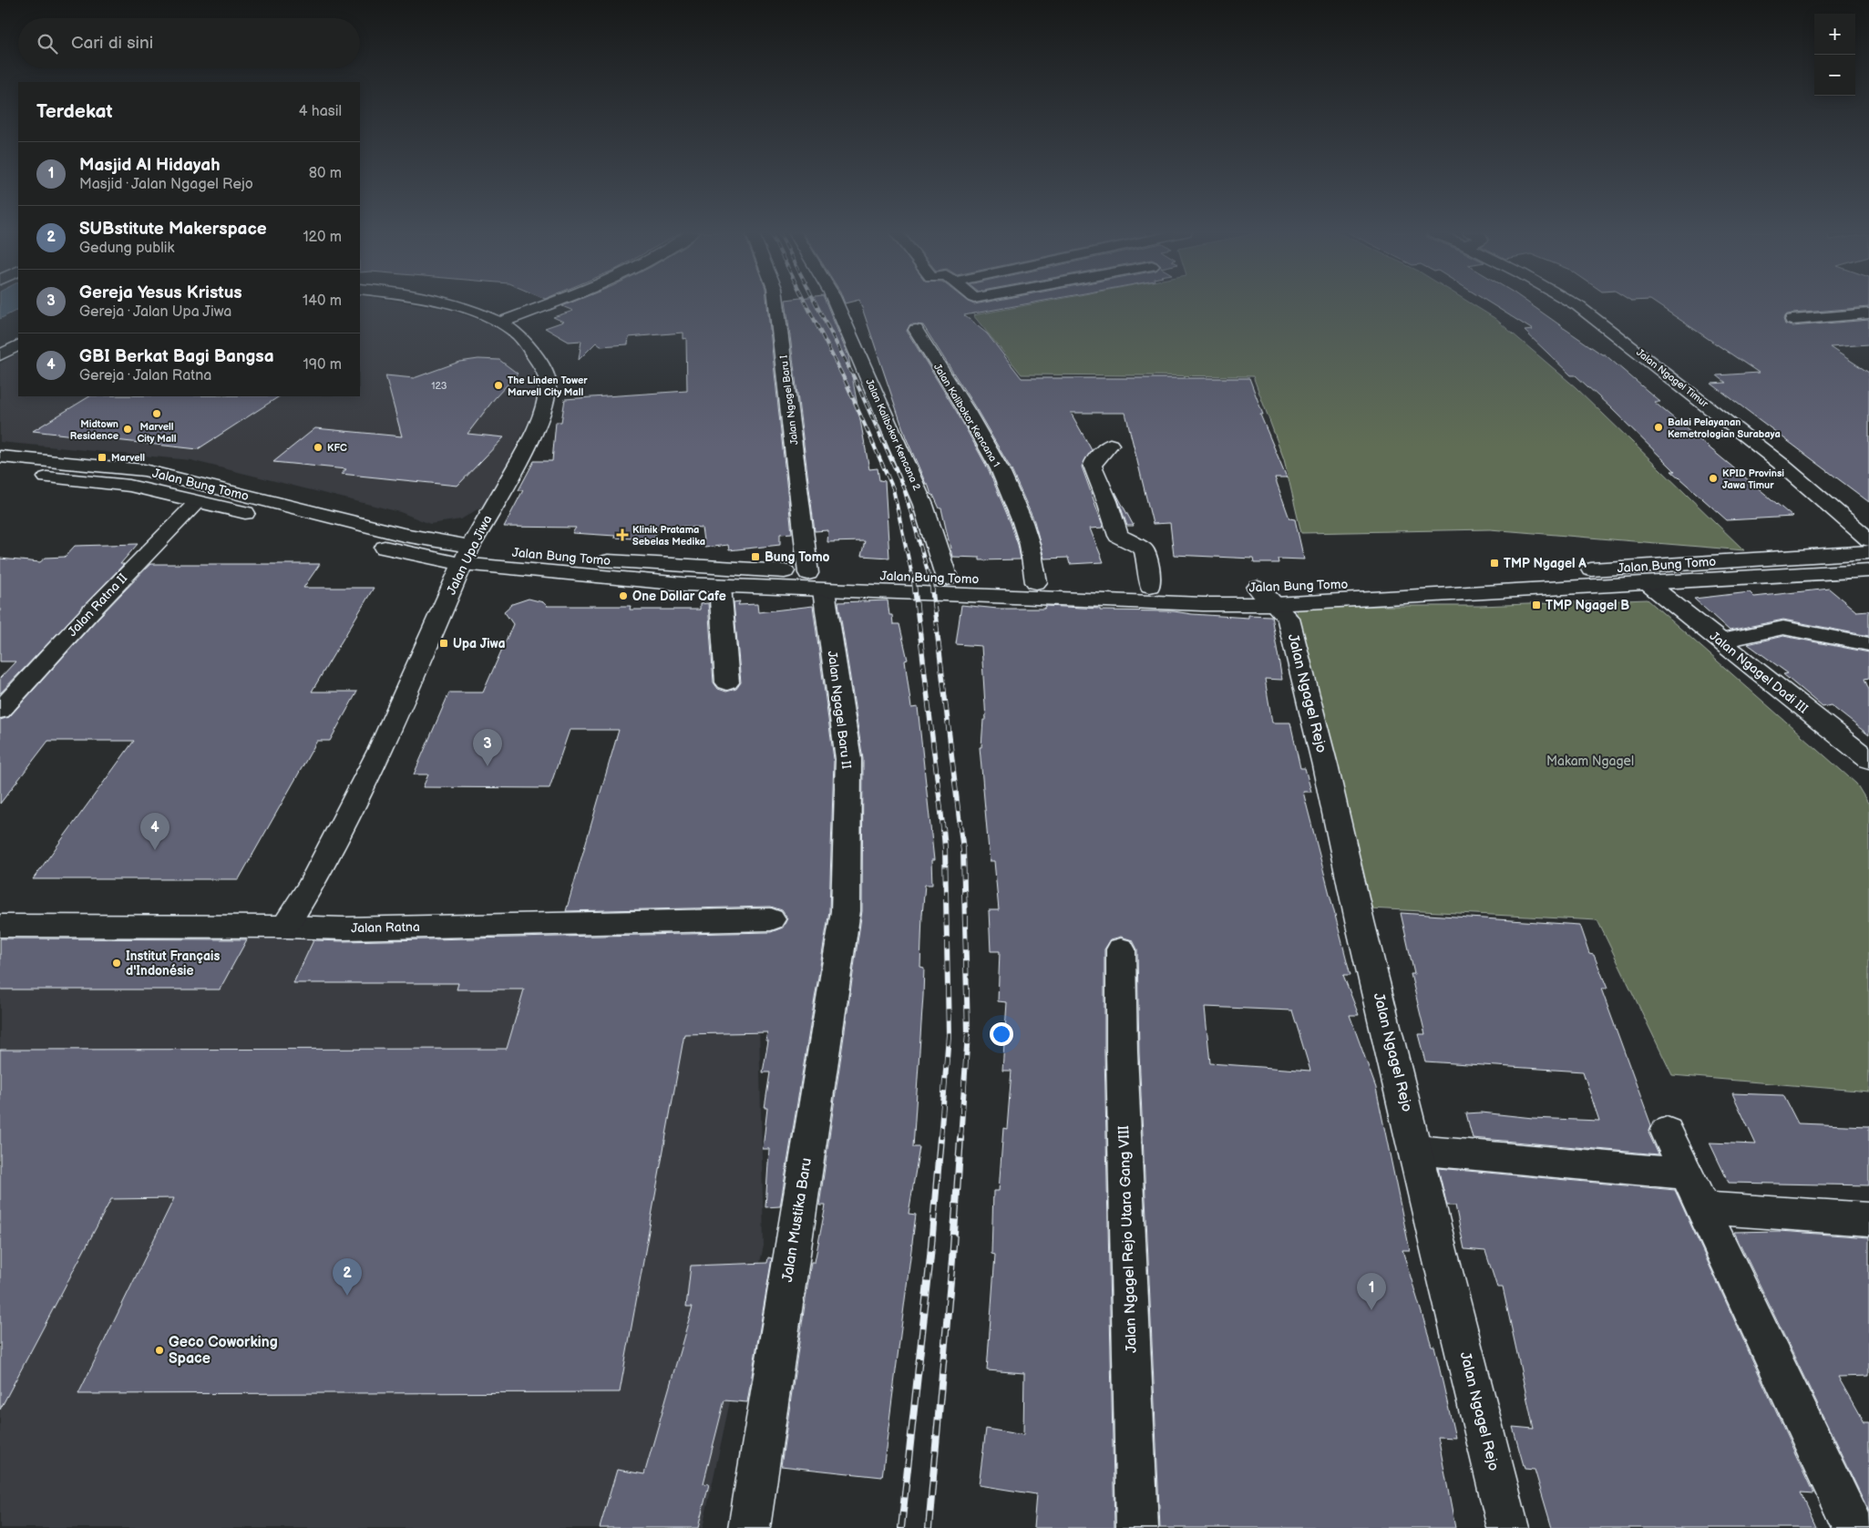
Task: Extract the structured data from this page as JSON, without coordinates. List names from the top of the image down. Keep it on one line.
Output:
{"streets":{"main road":["Jalan Ngagel Timur","Jalan Ngagel Baru I","Jalan Kalibokor Kencana 1","Jalan Kalibokor Kencana 2","Jalan Bung Tomo","Jalan Upa Jiwa","Jalan Ratna II","Jalan Ngagel Dadi III","Jalan Ngagel Rejo","Jalan Ngagel Baru II","Jalan Ratna","Jalan Mustika Baru","Jalan Ngagel Rejo Utara Gang VIII"]},"crossings":[["Jalan Ngagel Baru I","Jalan Bung Tomo"],["Jalan Ngagel Baru I","Jalan Ngagel Baru II"],["Jalan Kalibokor Kencana 1","Jalan Bung Tomo"],["Jalan Kalibokor Kencana 2","Jalan Bung Tomo"],["Jalan Bung Tomo","Jalan Upa Jiwa"],["Jalan Bung Tomo","Jalan Ratna II"],["Jalan Bung Tomo","Jalan Ngagel Dadi III"],["Jalan Bung Tomo","Jalan Ngagel Rejo"],["Jalan Bung Tomo","Jalan Ngagel Baru II"],["Jalan Upa Jiwa","Jalan Ratna"],["Jalan Ngagel Baru II","Jalan Mustika Baru"]],"parks":["Makam Ngagel"],"places":{"other":["The Linden Tower Marvell City Mall","Marvell City Mall","Balai Pelayanan Kemetrologian Surabaya","Midtown Residence","KFC","KPID Provinsi Jawa Timur","One Dollar Cafe","Institut Français d'Indonésie","Geco Coworking Space"],"transit":["Marvell","Bung Tomo","TMP Ngagel A","TMP Ngagel B","Upa Jiwa"],"health":["Klinik Pratama Sebelas Medika"]},"house_numbers":["123"],"page":{"map_buttons":["+","−"],"search":"Cari di sini","heading":["Terdekat","4 hasil"],"list":[{"mark":"1","name":"Masjid Al Hidayah","note":"Masjid · Jalan Ngagel Rejo","value":"80 m"},{"mark":"2","name":"SUBstitute Makerspace","note":"Gedung publik","value":"120 m"},{"mark":"3","name":"Gereja Yesus Kristus","note":"Gereja · Jalan Upa Jiwa","value":"140 m"},{"mark":"4","name":"GBI Berkat Bagi Bangsa","note":"Gereja · Jalan Ratna","value":"190 m"}],"pins":["3","4","2","1"]}}
